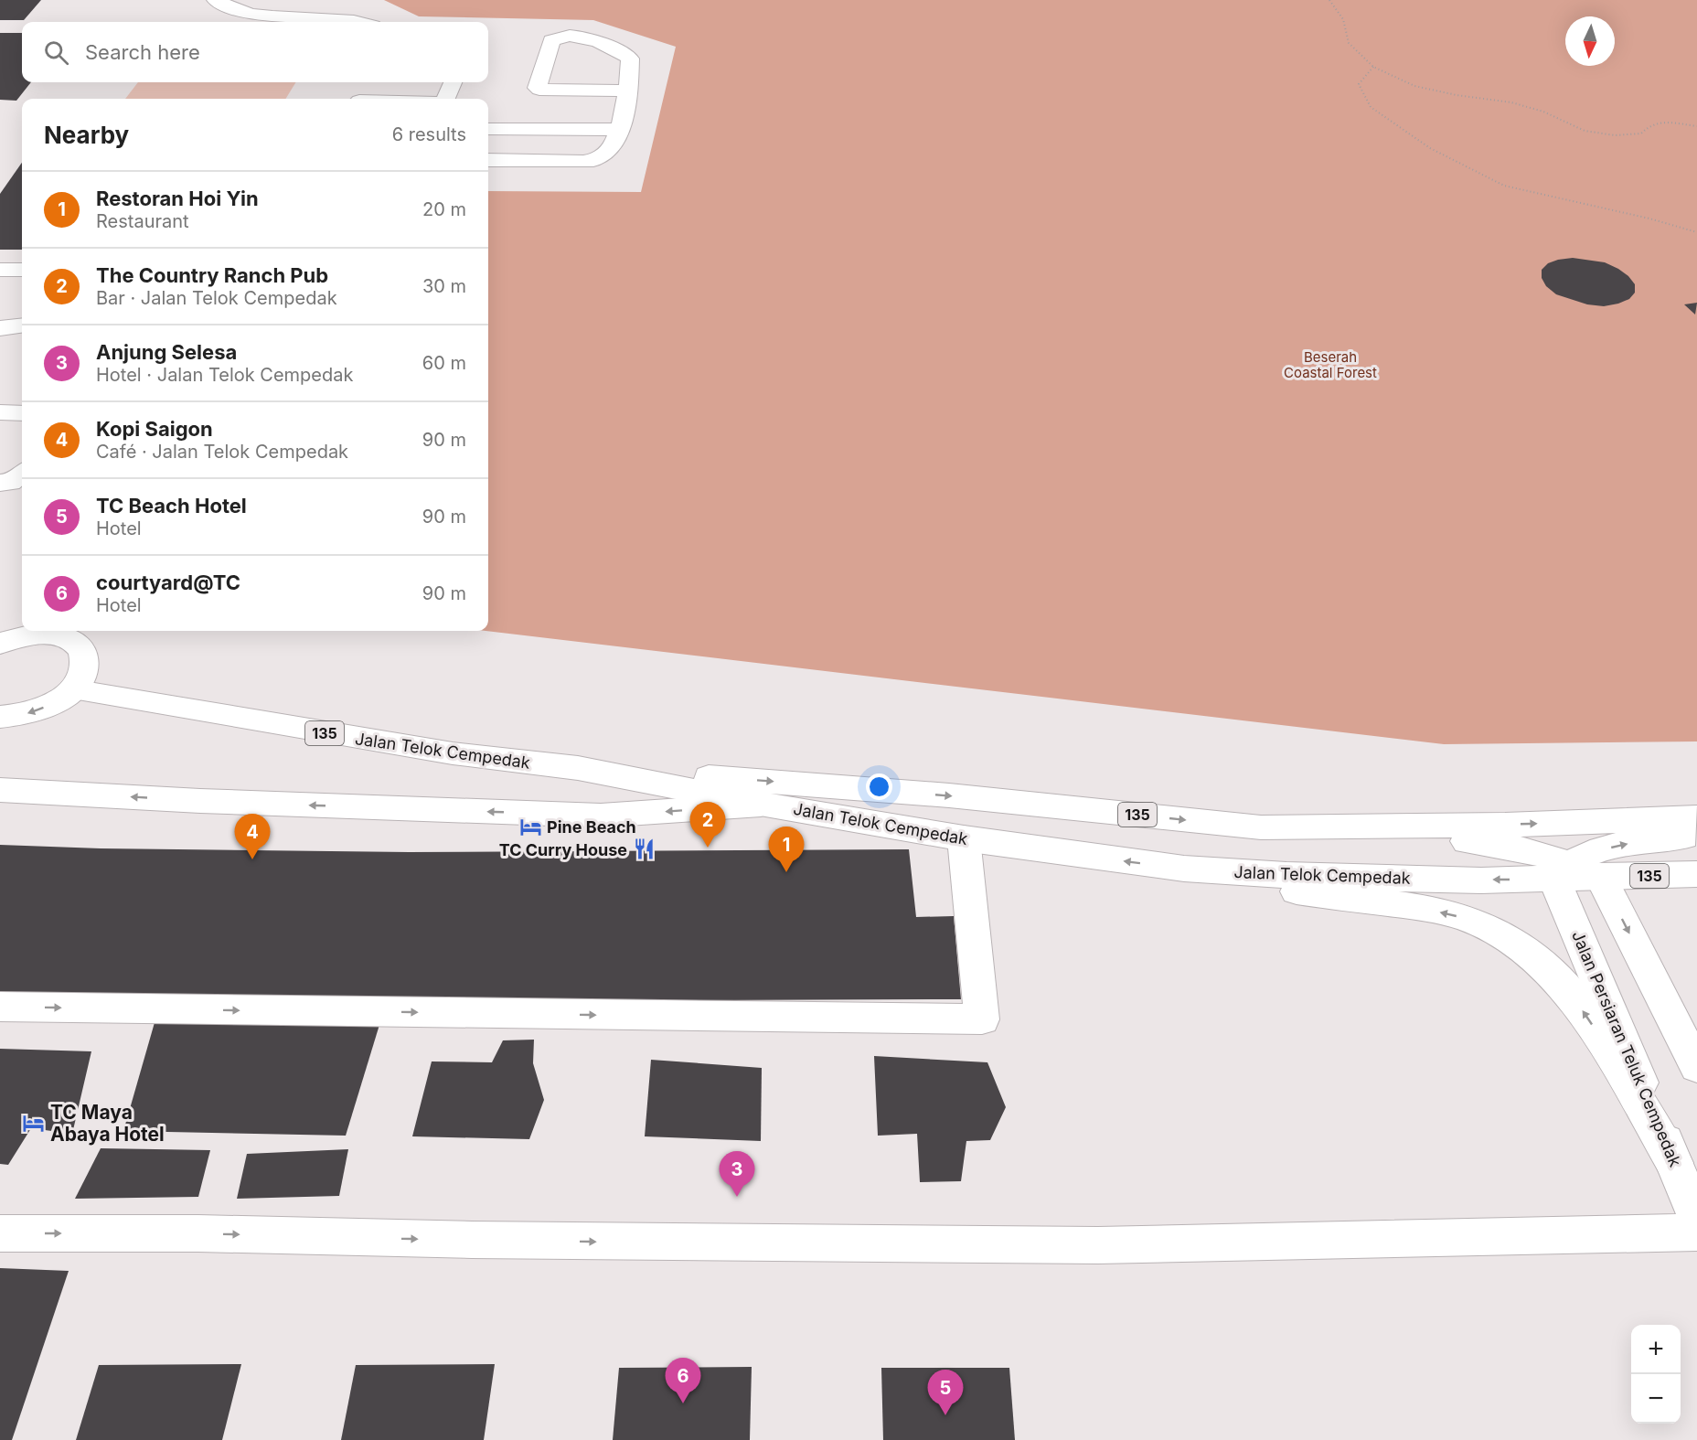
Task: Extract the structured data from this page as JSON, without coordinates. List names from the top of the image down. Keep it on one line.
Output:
{"streets":{"main road":["135","Jalan Telok Cempedak","Jalan Persiaran Teluk Cempedak"]},"crossings":[["135","Jalan Telok Cempedak"],["Jalan Telok Cempedak","Jalan Persiaran Teluk Cempedak"]],"parks":["Beserah Coastal Forest"],"places":{"hotel":["Pine Beach","TC Maya Abaya Hotel"],"restaurant":["TC Curry House"]},"north":"bottom","page":{"search":"Search here","heading":["Nearby","6 results"],"list":[{"mark":"1","name":"Restoran Hoi Yin","note":"Restaurant","value":"20 m"},{"mark":"2","name":"The Country Ranch Pub","note":"Bar · Jalan Telok Cempedak","value":"30 m"},{"mark":"3","name":"Anjung Selesa","note":"Hotel · Jalan Telok Cempedak","value":"60 m"},{"mark":"4","name":"Kopi Saigon","note":"Café · Jalan Telok Cempedak","value":"90 m"},{"mark":"5","name":"TC Beach Hotel","note":"Hotel","value":"90 m"},{"mark":"6","name":"courtyard@TC","note":"Hotel","value":"90 m"}],"pins":["2","4","1","3","6","5"],"map_buttons":["+","−"]}}
